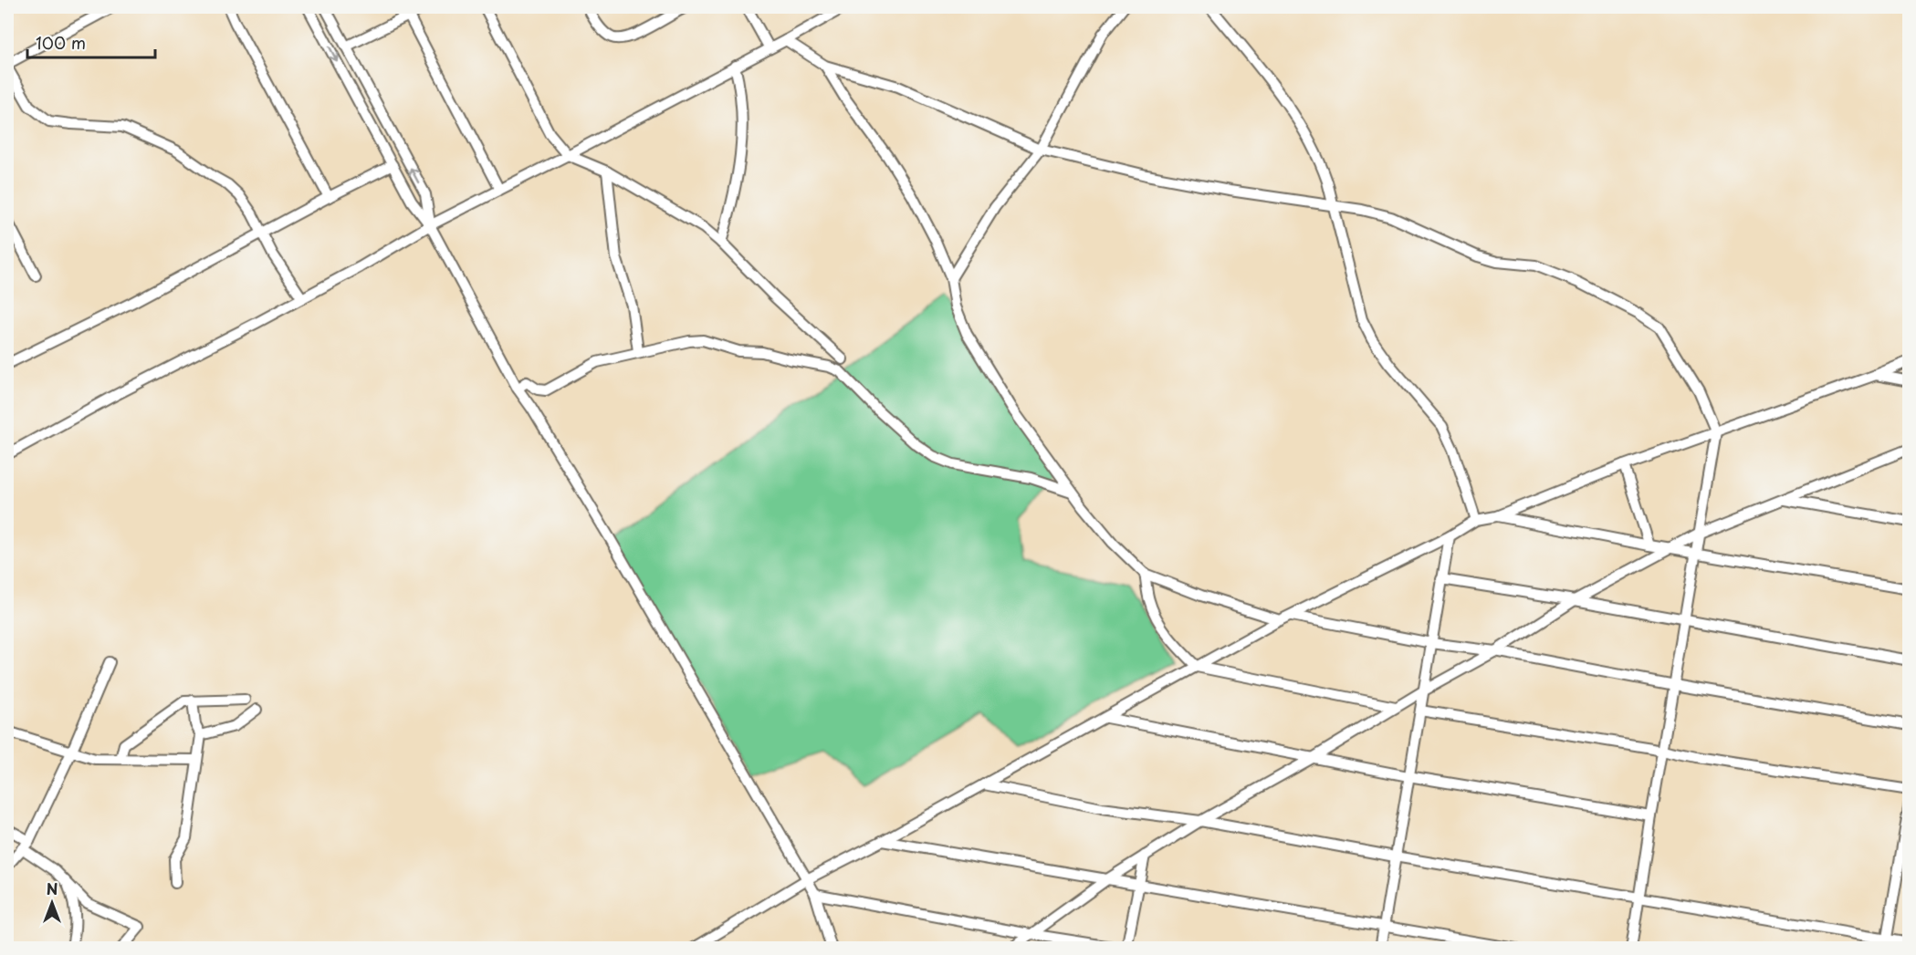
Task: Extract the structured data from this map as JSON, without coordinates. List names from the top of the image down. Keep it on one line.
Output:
{"scale_bar":"100 m","north":"top"}
